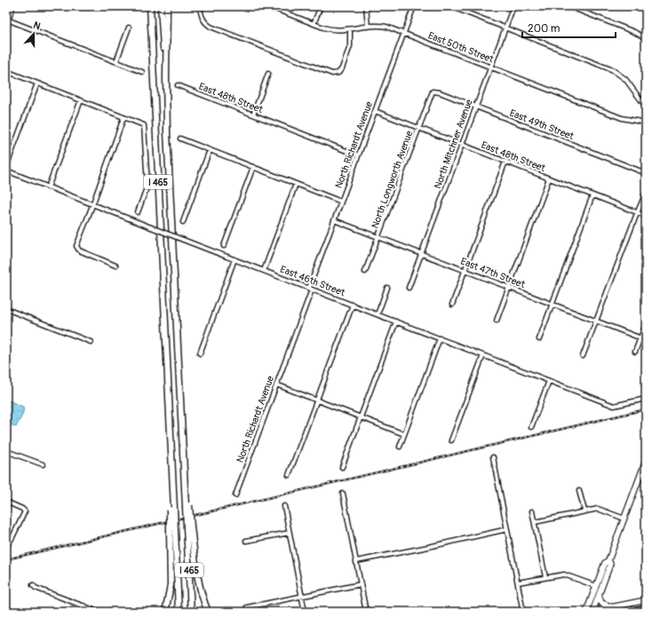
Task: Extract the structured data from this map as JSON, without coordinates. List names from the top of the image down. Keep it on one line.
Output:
{"streets":{"highway":["I 465"],"street":["East 50th Street","East 48th Street","East 49th Street","North Mitchner Avenue","North Richardt Avenue","North Longworth Avenue","East 47th Street","East 46th Street"]},"crossings":[["East 50th Street","North Mitchner Avenue"],["East 50th Street","North Richardt Avenue"],["East 48th Street","North Mitchner Avenue"],["East 48th Street","North Richardt Avenue"],["East 48th Street","North Longworth Avenue"],["East 49th Street","North Mitchner Avenue"],["East 49th Street","North Longworth Avenue"],["North Mitchner Avenue","East 47th Street"],["North Richardt Avenue","East 47th Street"],["North Richardt Avenue","East 46th Street"],["North Longworth Avenue","East 47th Street"]],"scale_bar":"200 m","north":"top"}
